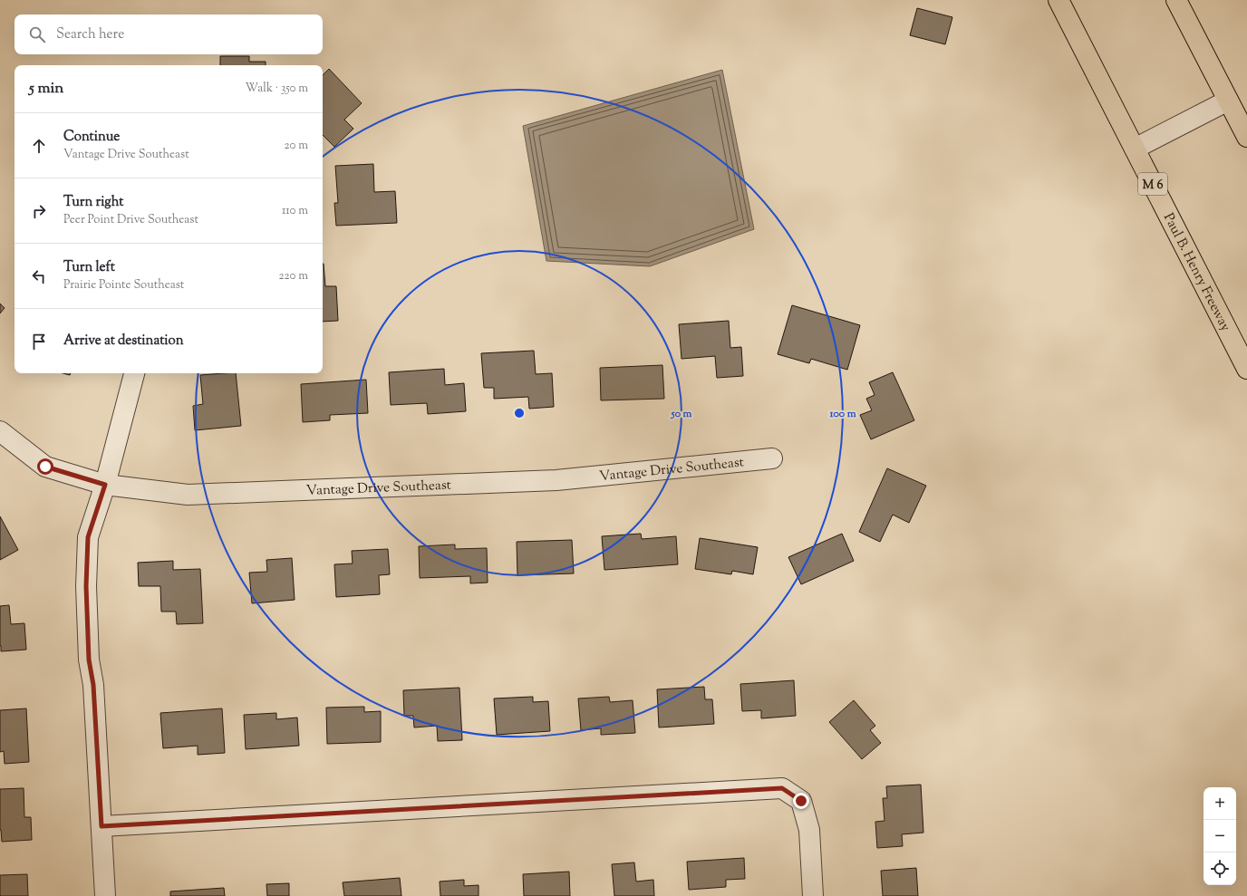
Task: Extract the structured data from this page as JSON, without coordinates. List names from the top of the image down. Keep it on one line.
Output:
{"streets":{"highway":["M 6","Paul B. Henry Freeway"],"street":["Vantage Drive Southeast"]},"page":{"search":"Search here","heading":["5 min","Walk · 350 m"],"list":[["Continue","Vantage Drive Southeast","20 m"],["Turn right","Peer Point Drive Southeast","110 m"],["Turn left","Prairie Pointe Southeast","220 m"],"Arrive at destination"],"map_buttons":["+","−"]},"rings":["50 m","100 m"]}
